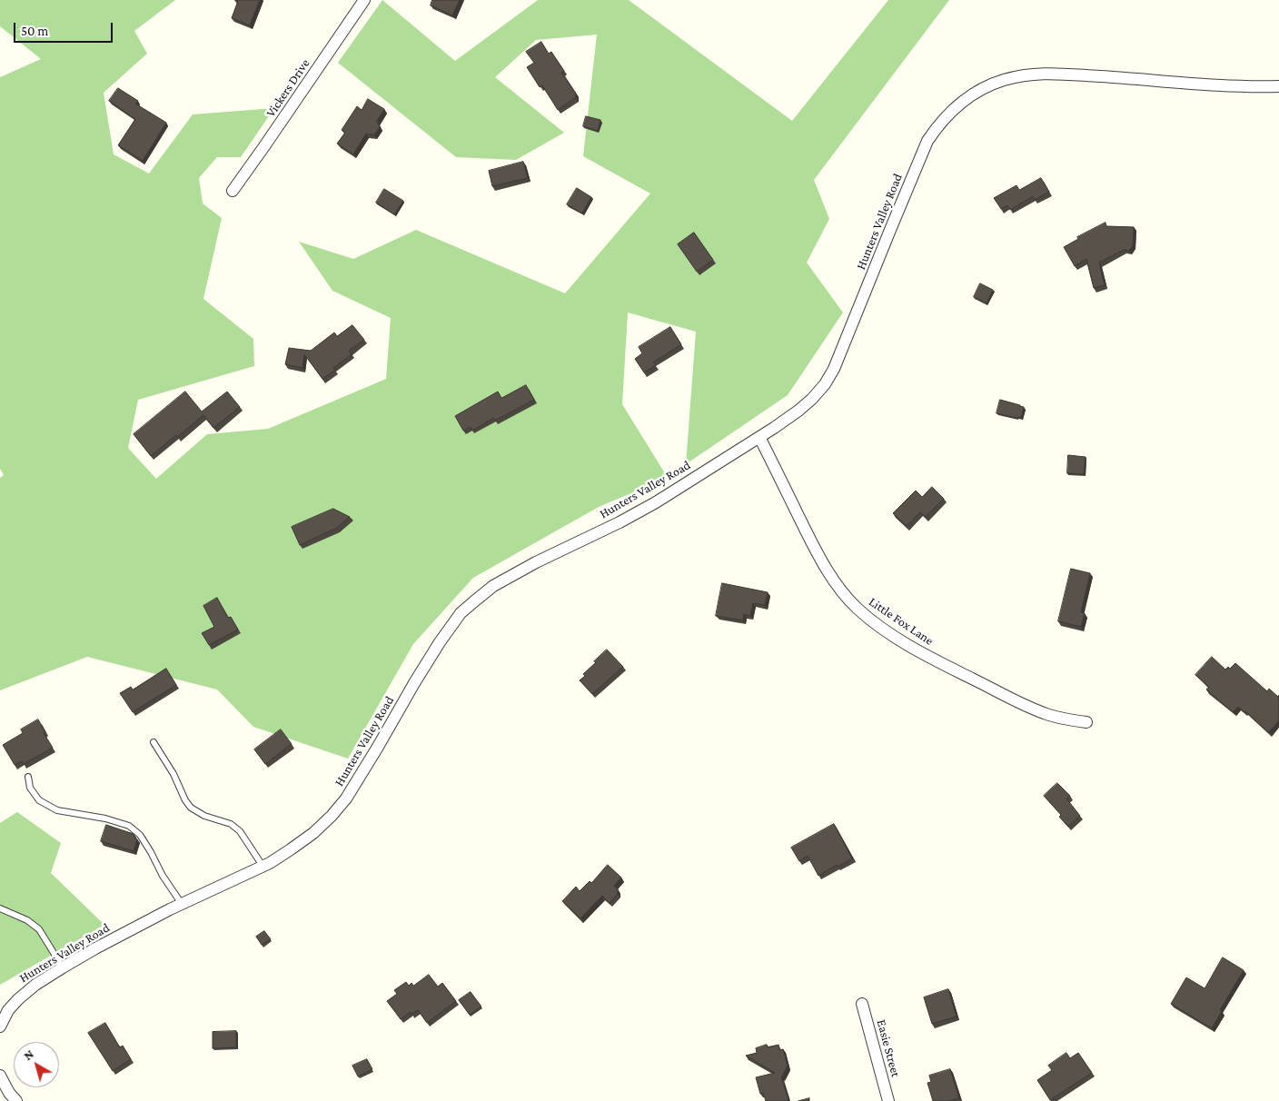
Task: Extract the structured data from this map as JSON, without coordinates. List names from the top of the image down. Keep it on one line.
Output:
{"streets":{"street":["Vickers Drive","Hunters Valley Road","Little Fox Lane","Easie Street"]},"crossings":[["Hunters Valley Road","Little Fox Lane"]],"scale_bar":"50 m","north":"top left"}
